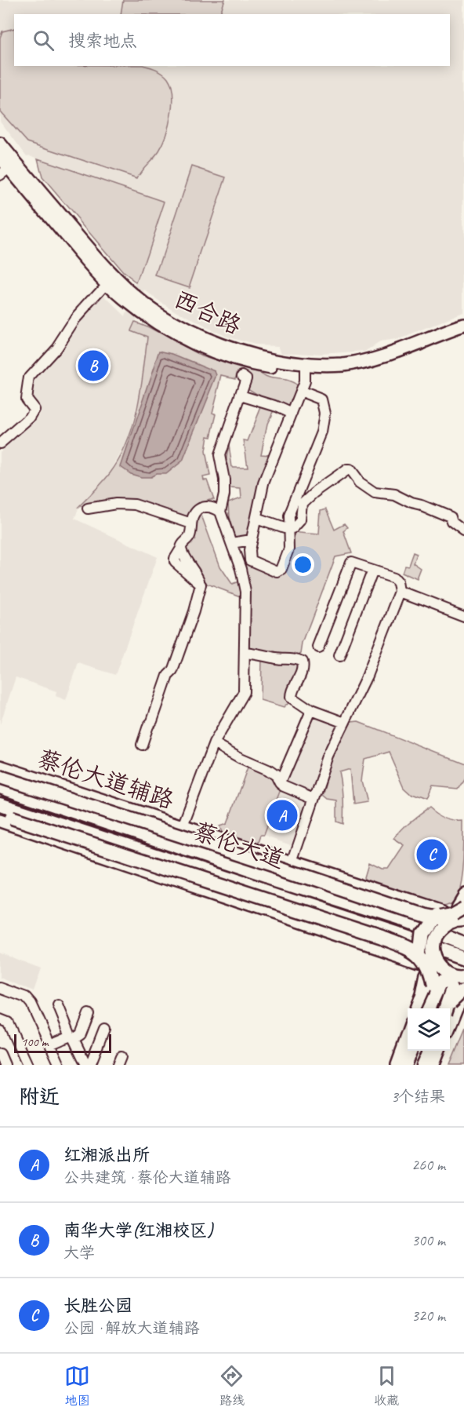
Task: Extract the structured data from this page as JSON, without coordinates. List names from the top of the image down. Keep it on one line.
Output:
{"streets":{"highway":["蔡伦大道"],"main road":["西合路","蔡伦大道辅路"]},"scale_bar":"100 m","page":{"search":"搜索地点","pins":["B","A","C"],"scale":"100 m","heading":["附近","3个结果"],"list":[{"mark":"A","name":"红湘派出所","note":"公共建筑 · 蔡伦大道辅路","value":"260 m"},{"mark":"B","name":"南华大学(红湘校区)","note":"大学","value":"300 m"},{"mark":"C","name":"长胜公园","note":"公园 · 解放大道辅路","value":"320 m"}],"nav":["地图","路线","收藏"]}}
